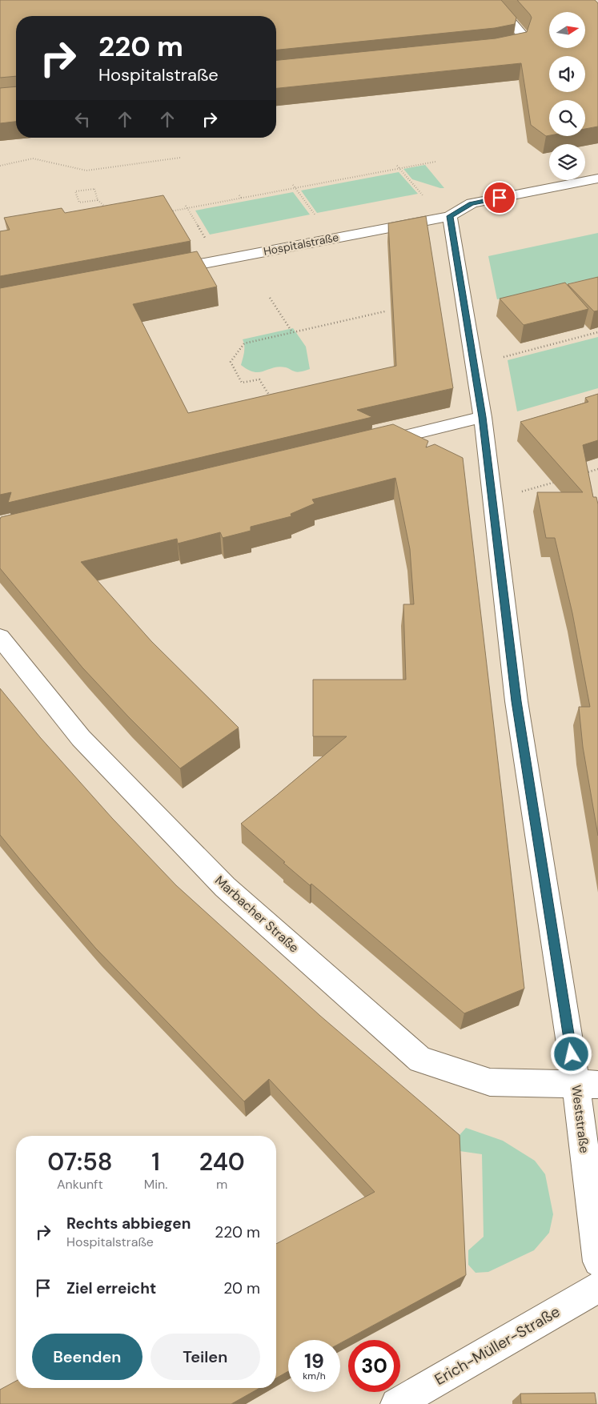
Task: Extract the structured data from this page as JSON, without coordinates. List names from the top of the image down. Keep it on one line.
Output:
{"streets":{"street":["Hospitalstraße","Marbacher Straße","Weststraße","Erich-Müller-Straße"]},"crossings":[["Hospitalstraße","Weststraße"],["Marbacher Straße","Weststraße"]],"north":"right","page":{"turn":["220 m","Hospitalstraße"],"eta":["07:58","Ankunft","1","Min.","240","m"],"list":[{"name":"Rechts abbiegen","note":"Hospitalstraße","value":"220 m"},{"name":"Ziel erreicht","value":"20 m"}],"buttons":["Beenden","Teilen"],"speed":"19 km/h","limit":"30"}}
